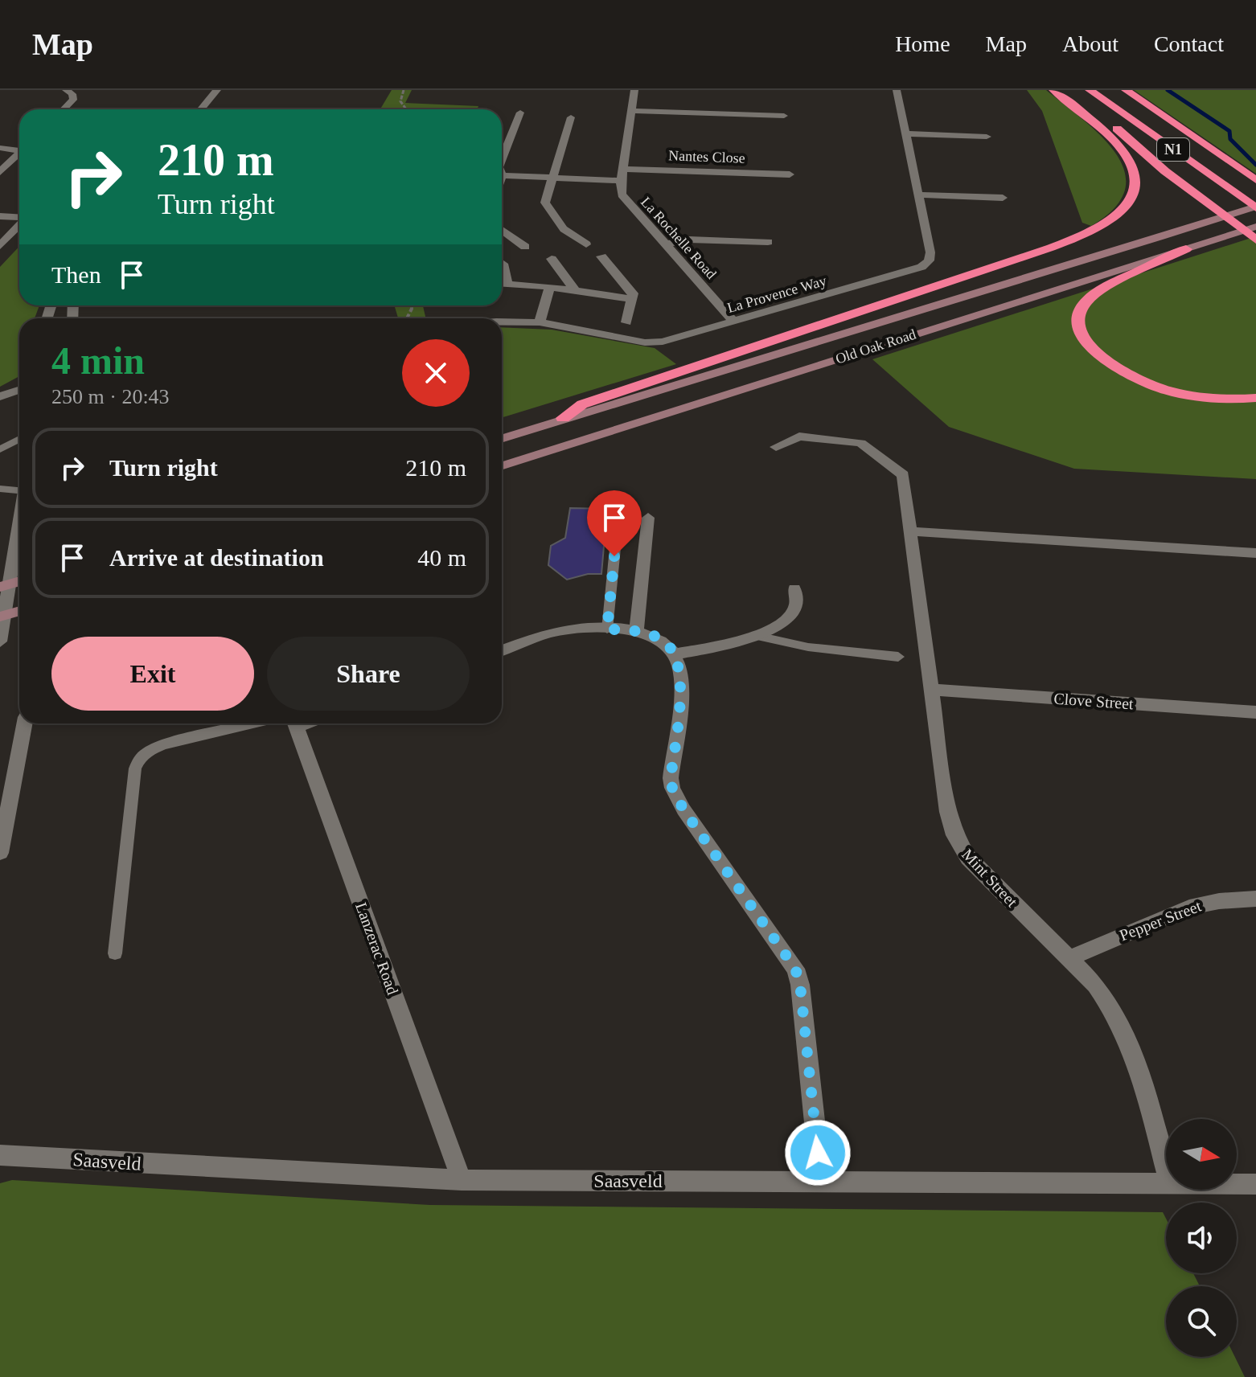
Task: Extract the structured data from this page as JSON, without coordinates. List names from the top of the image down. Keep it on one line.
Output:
{"streets":{"highway":["N1"],"main road":["Old Oak Road"],"street":["Nantes Close","La Rochelle Road","La Provence Way","Clove Street","Mint Street","Pepper Street","Lanzerac Road","Saasveld"]},"crossings":[["N1","Old Oak Road"],["La Rochelle Road","La Provence Way"],["Clove Street","Mint Street"],["Mint Street","Pepper Street"],["Lanzerac Road","Saasveld"]],"north":"right","page":{"header":"Map","nav":["Home","Map","About","Contact"],"turn":["210 m","Turn right"],"then":"Then","heading":["4 min","250 m · 20:43"],"list":[{"name":"Turn right","value":"210 m"},{"name":"Arrive at destination","value":"40 m"}],"buttons":["Exit","Share"]}}
